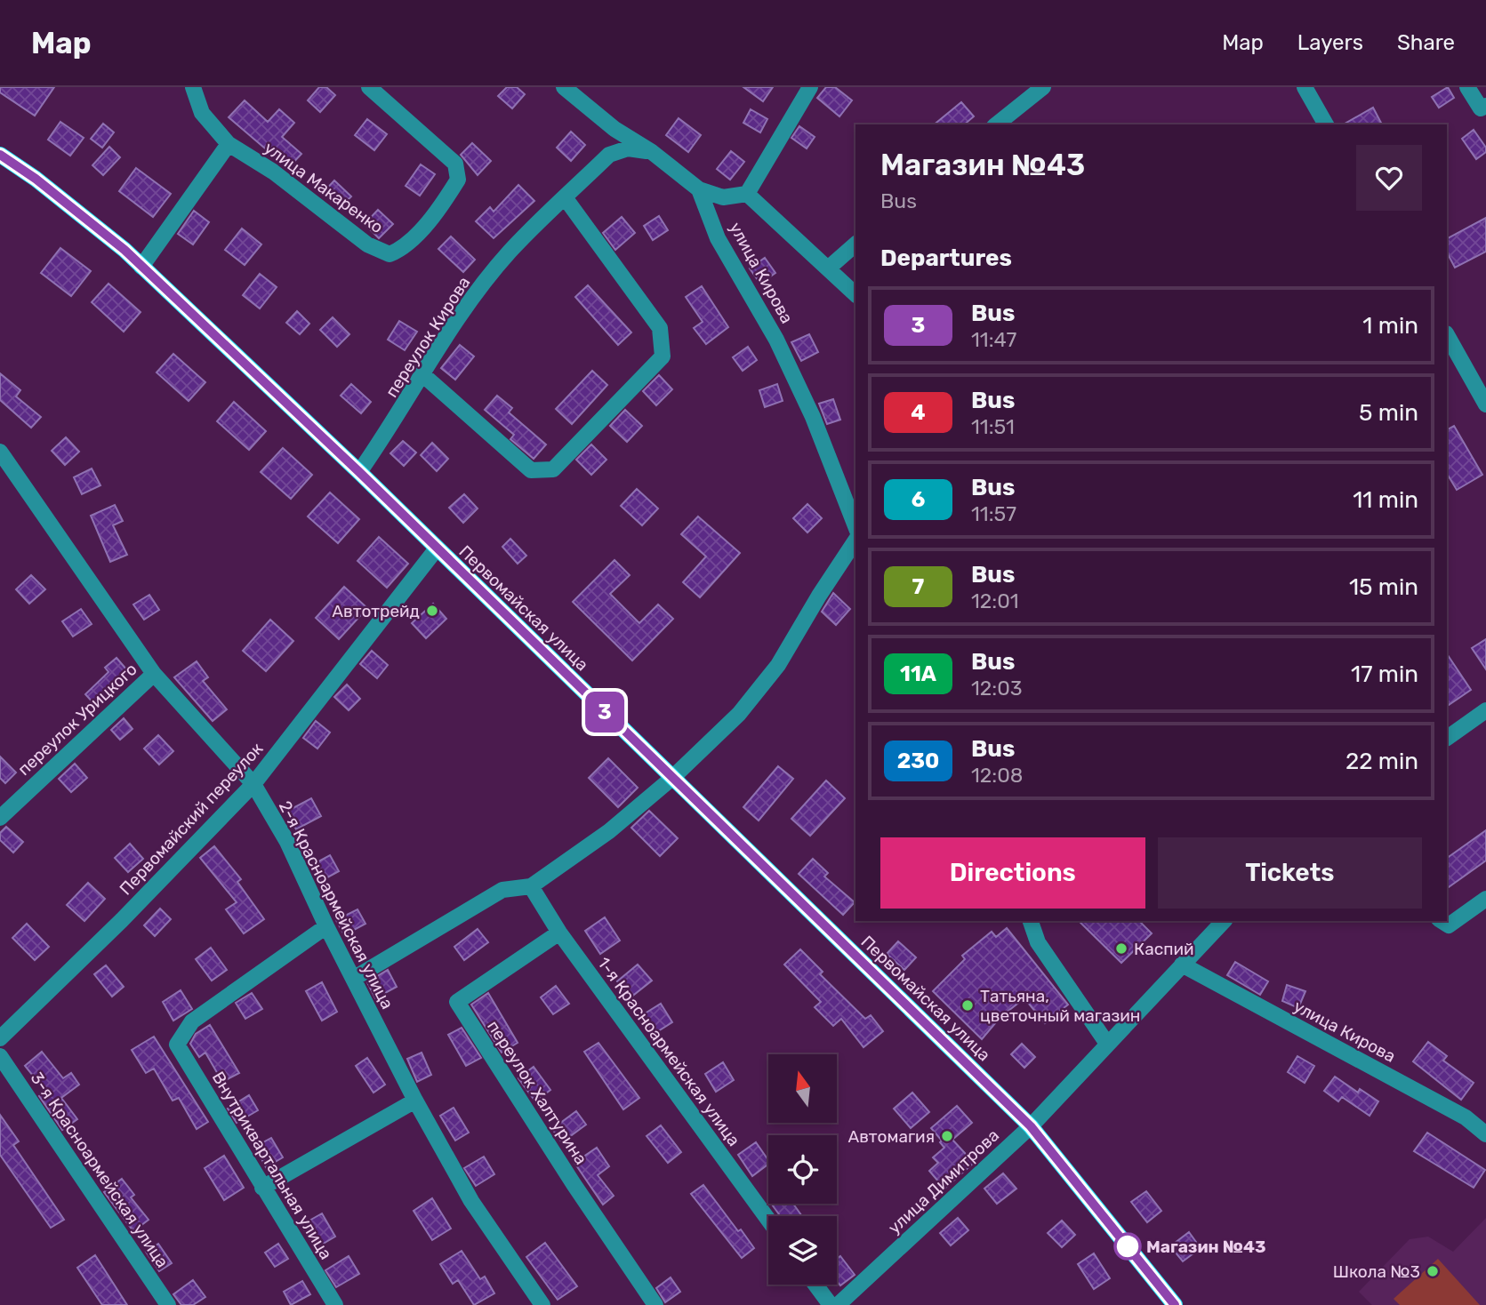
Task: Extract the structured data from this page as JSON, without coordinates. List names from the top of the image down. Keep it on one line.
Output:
{"streets":{"main road":["Первомайская улица"],"street":["улица Макаренко","улица Кирова","переулок Кирова","переулок Урицкого","Первомайский переулок","2-я Красноармейская улица","1-я Красноармейская улица","переулок Халтурина","Внутриквартальная улица","3-я Красноармейская улица","улица Димитрова"]},"crossings":[["улица Кирова","улица Димитрова"],["переулок Кирова","Первомайская улица"],["Первомайская улица","Первомайский переулок"],["Первомайская улица","улица Димитрова"],["переулок Урицкого","2-я Красноармейская улица"],["Первомайский переулок","2-я Красноармейская улица"],["2-я Красноармейская улица","Внутриквартальная улица"],["1-я Красноармейская улица","переулок Халтурина"]],"places":["Автотрейд","Каспий","Татьяна, цветочный магазин","Автомагия","Магазин №43","Школа №3"],"lines":["bus line 3"],"north":"top","page":{"header":"Map","nav":["Map","Layers","Share"],"on_map":"3","heading":[["Магазин №43","Bus"],"Departures"],"list":[{"mark":"3","name":"Bus","note":"11:47","value":"1 min"},{"mark":"4","name":"Bus","note":"11:51","value":"5 min"},{"mark":"6","name":"Bus","note":"11:57","value":"11 min"},{"mark":"7","name":"Bus","note":"12:01","value":"15 min"},{"mark":"11А","name":"Bus","note":"12:03","value":"17 min"},{"mark":"230","name":"Bus","note":"12:08","value":"22 min"}],"buttons":["Directions","Tickets"]}}
